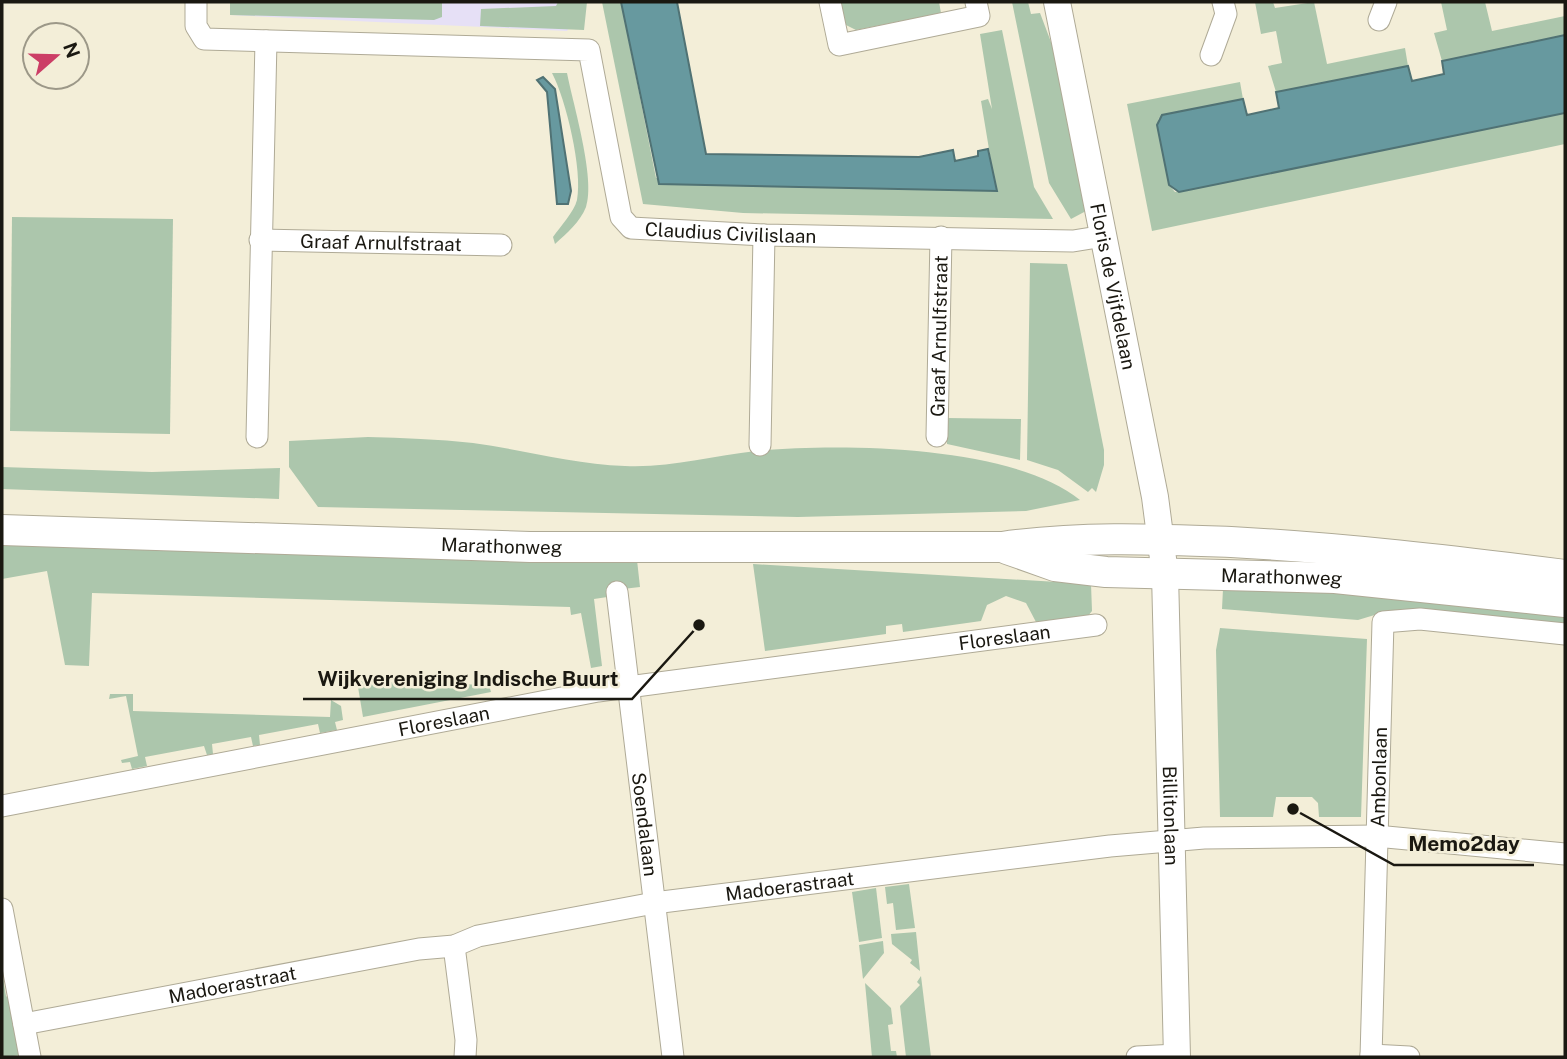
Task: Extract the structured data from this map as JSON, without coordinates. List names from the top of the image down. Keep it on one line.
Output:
{"streets":{"main road":["Marathonweg"],"street":["Claudius Civilislaan","Graaf Arnulfstraat","Floris de Vijfdelaan","Floreslaan","Ambonlaan","Billitonlaan","Soendalaan","Madoerastraat"]},"crossings":[["Claudius Civilislaan","Graaf Arnulfstraat"],["Claudius Civilislaan","Floris de Vijfdelaan"],["Floris de Vijfdelaan","Marathonweg"],["Floris de Vijfdelaan","Billitonlaan"],["Marathonweg","Billitonlaan"],["Floreslaan","Soendalaan"],["Ambonlaan","Madoerastraat"],["Billitonlaan","Madoerastraat"],["Soendalaan","Madoerastraat"]],"places":["Wijkvereniging Indische Buurt","Memo2day"],"north":"right"}
